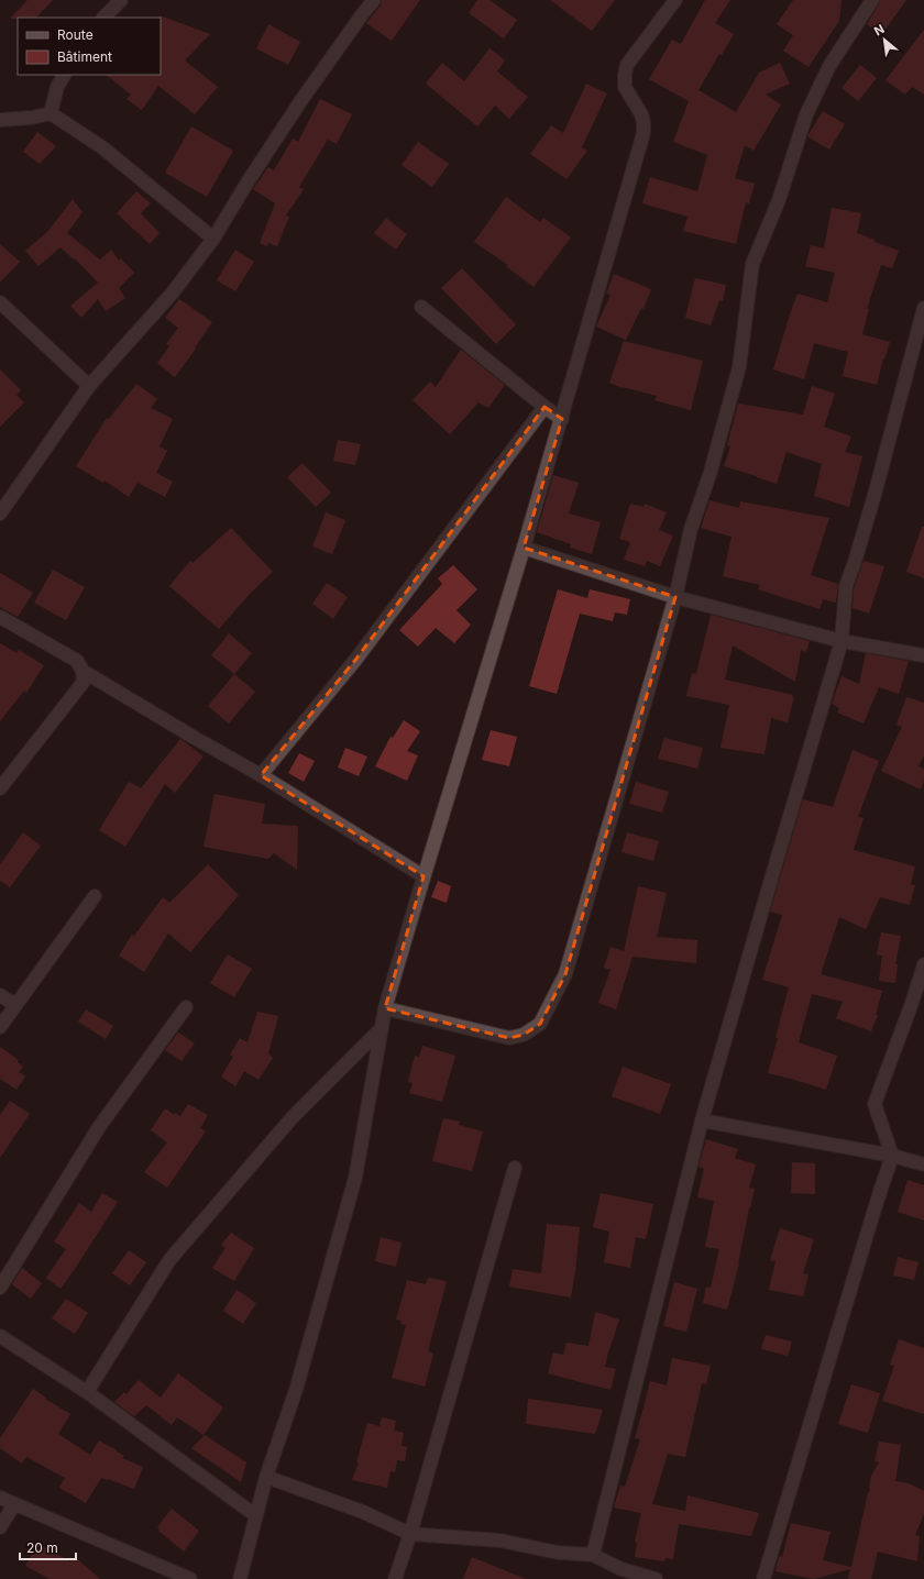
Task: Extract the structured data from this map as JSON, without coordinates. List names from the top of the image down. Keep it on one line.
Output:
{"legend":["Route","Bâtiment"],"scale_bar":"20 m","north":"top left"}
